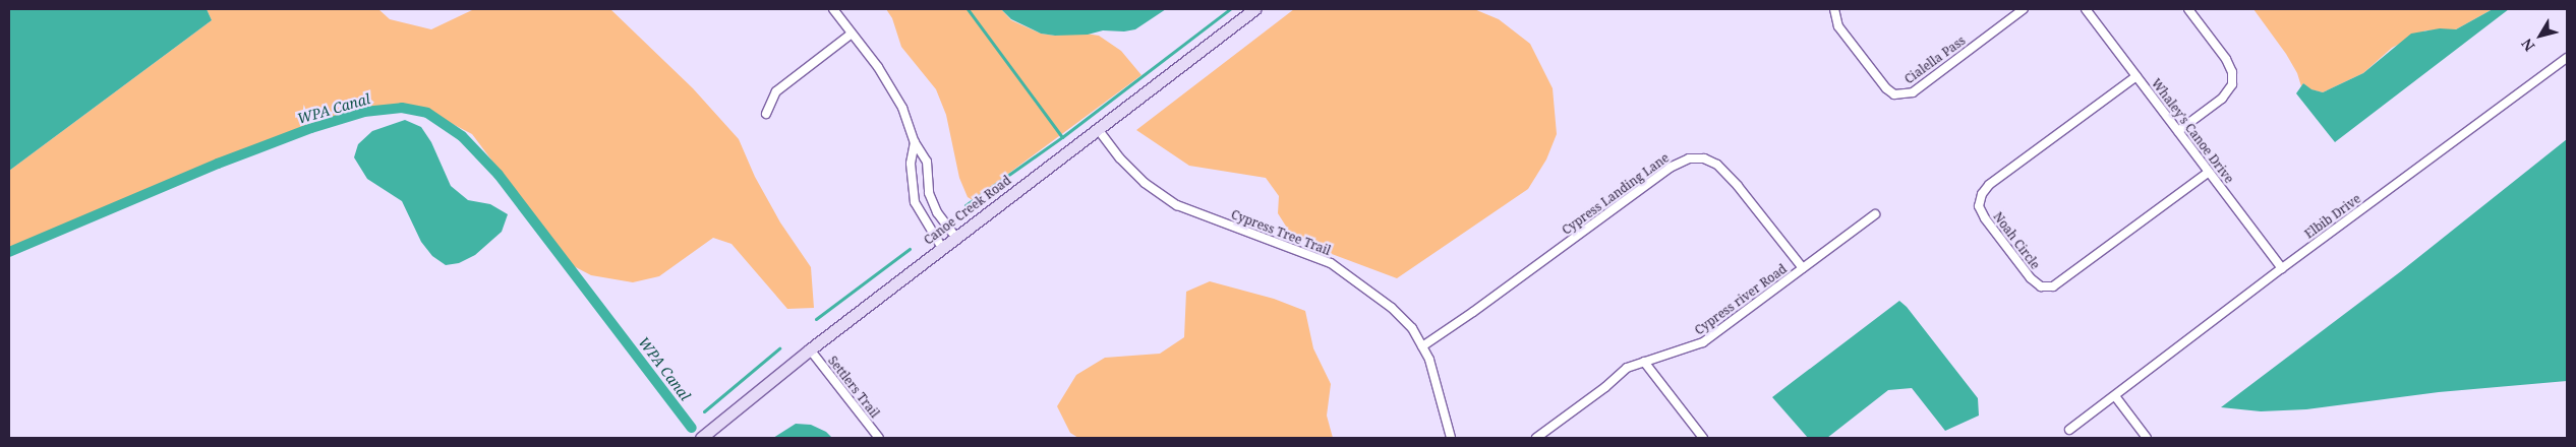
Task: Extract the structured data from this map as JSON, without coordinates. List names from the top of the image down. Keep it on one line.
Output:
{"streets":{"main road":["Canoe Creek Road"],"street":["Cialella Pass","Whaley's Canoe Drive","Cypress Landing Lane","Elbib Drive","Cypress Tree Trail","Noah Circle","Cypress river Road","Settlers Trail"]},"crossings":[["Whaley's Canoe Drive","Elbib Drive"],["Whaley's Canoe Drive","Noah Circle"],["Cypress Landing Lane","Cypress Tree Trail"],["Cypress Landing Lane","Cypress river Road"],["Canoe Creek Road","Cypress Tree Trail"],["Canoe Creek Road","Settlers Trail"]],"water":["WPA Canal"],"north":"bottom left"}
